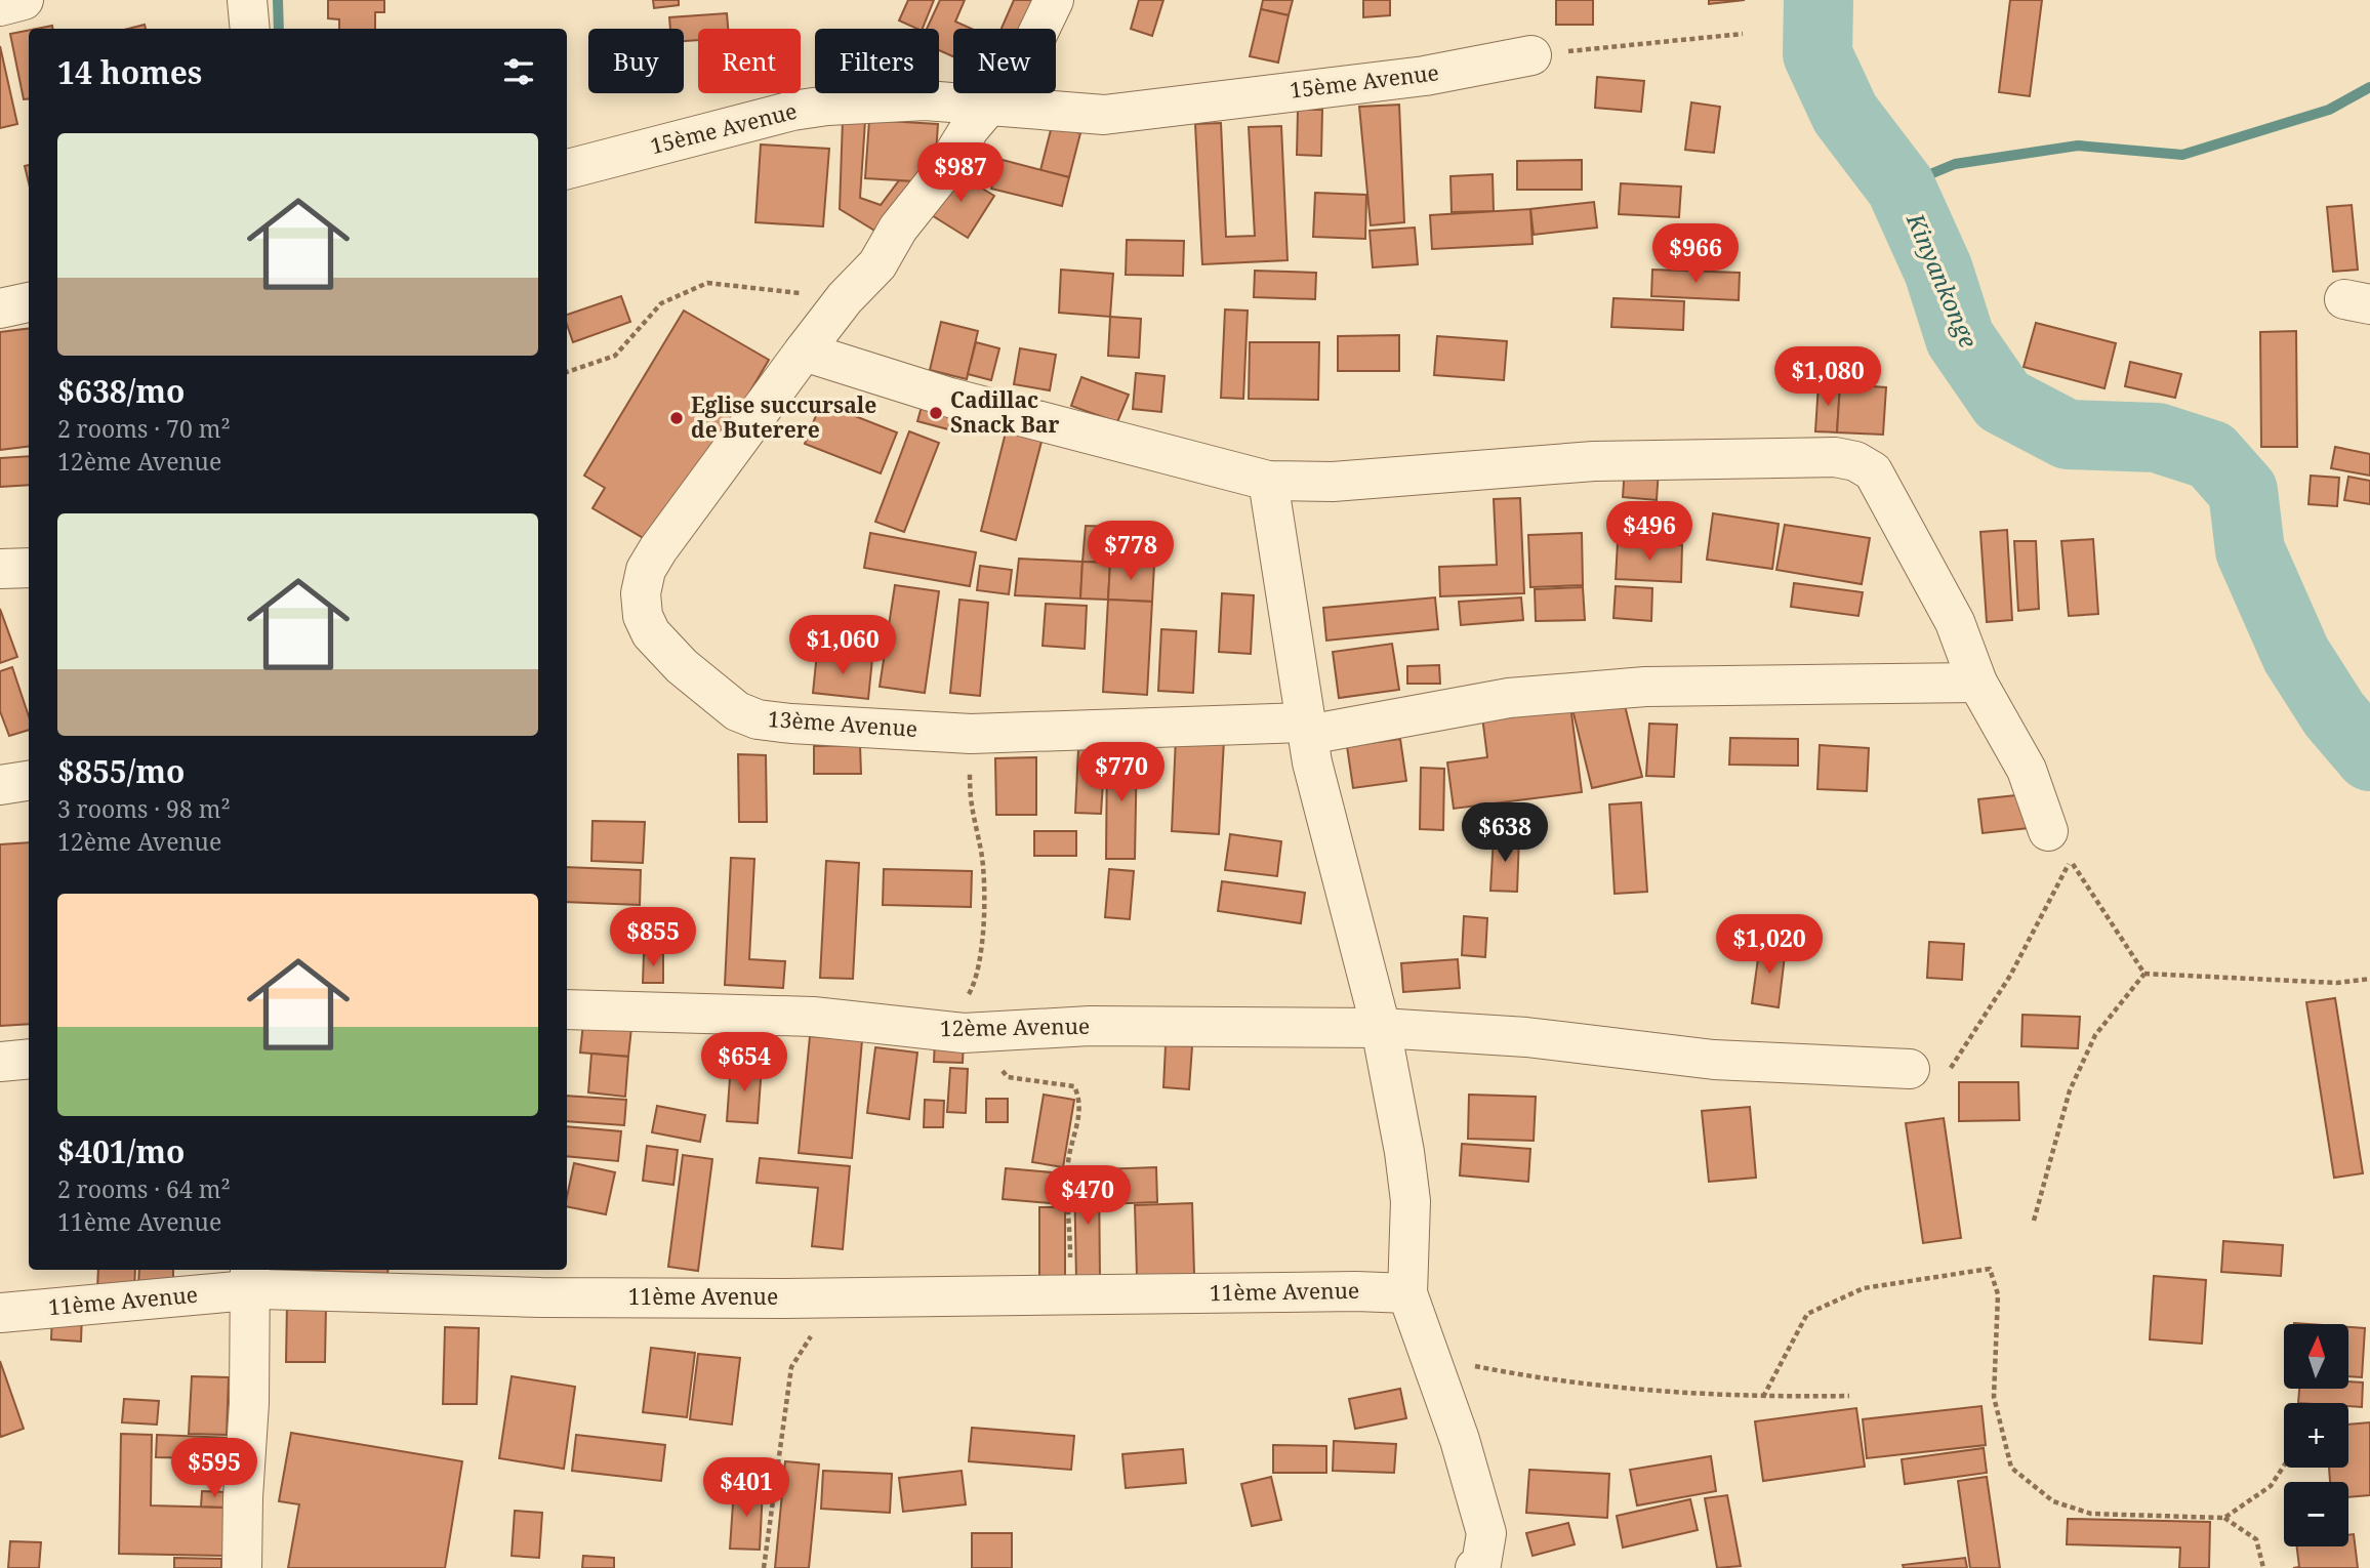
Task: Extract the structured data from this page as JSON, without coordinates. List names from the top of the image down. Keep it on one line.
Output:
{"streets":{"street":["15ème Avenue","13ème Avenue","12ème Avenue","11ème Avenue"]},"crossings":[["15ème Avenue","13ème Avenue"]],"water":["Kinyankonge"],"places":["Cadillac Snack Bar","Eglise succursale de Buterere"],"north":"top","page":{"chip":["Buy","Rent","Filters","New"],"heading":"14 homes","list":[{"name":"$638/mo","note":"2 rooms · 70 m² · 12ème Avenue"},{"name":"$855/mo","note":"3 rooms · 98 m² · 12ème Avenue"},{"name":"$401/mo","note":"2 rooms · 64 m² · 11ème Avenue"}],"price":["$987","$966","$1,080","$496","$778","$1,060","$770","$638","$855","$1,020","$654","$470","$595","$401"],"map_buttons":["+","−"]}}
